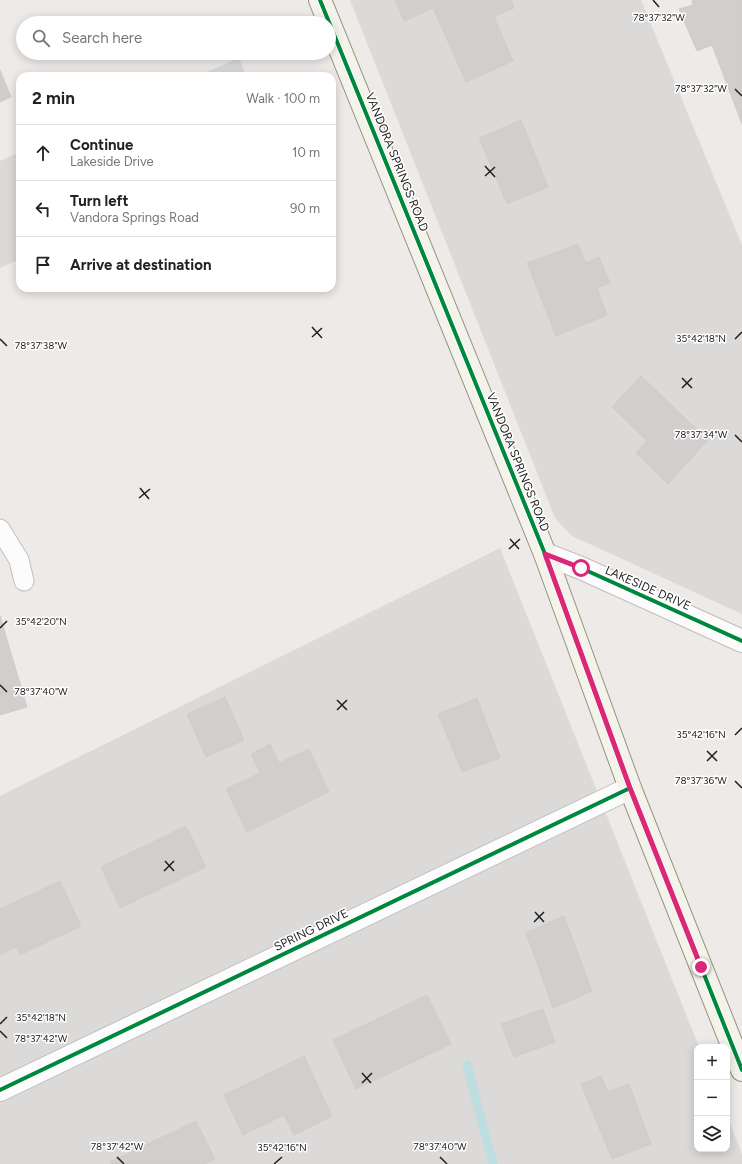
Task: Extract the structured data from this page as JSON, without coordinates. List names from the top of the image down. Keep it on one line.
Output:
{"streets":{"street":["VANDORA SPRINGS ROAD","LAKESIDE DRIVE","SPRING DRIVE"]},"crossings":[["VANDORA SPRINGS ROAD","LAKESIDE DRIVE"],["VANDORA SPRINGS ROAD","SPRING DRIVE"]],"page":{"search":"Search here","heading":["2 min","Walk · 100 m"],"list":[["Continue","Lakeside Drive","10 m"],["Turn left","Vandora Springs Road","90 m"],"Arrive at destination"],"map_buttons":["+","−"]},"coordinates":["78°37'32\"W","35°42'18\"N","78°37'38\"W","78°37'34\"W","35°42'20\"N","78°37'40\"W","35°42'16\"N","78°37'36\"W","78°37'42\"W"]}
